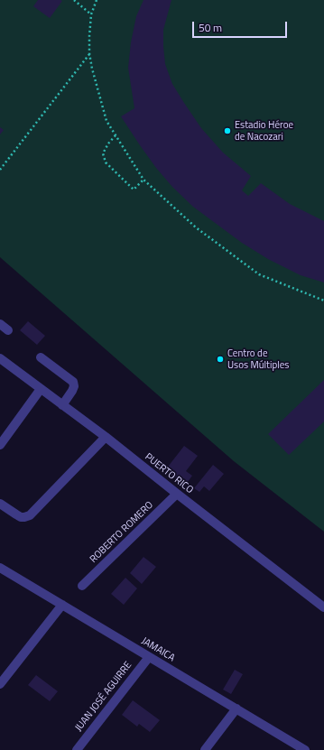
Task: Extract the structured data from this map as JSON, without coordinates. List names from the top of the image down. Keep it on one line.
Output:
{"streets":{"street":["PUERTO RICO","ROBERTO ROMERO","JAMAICA","JUAN JOSÉ AGUIRRE"]},"crossings":[["PUERTO RICO","ROBERTO ROMERO"],["JAMAICA","JUAN JOSÉ AGUIRRE"]],"places":["Estadio Héroe de Nacozari","Centro de Usos Múltiples"],"scale_bar":"50 m"}
